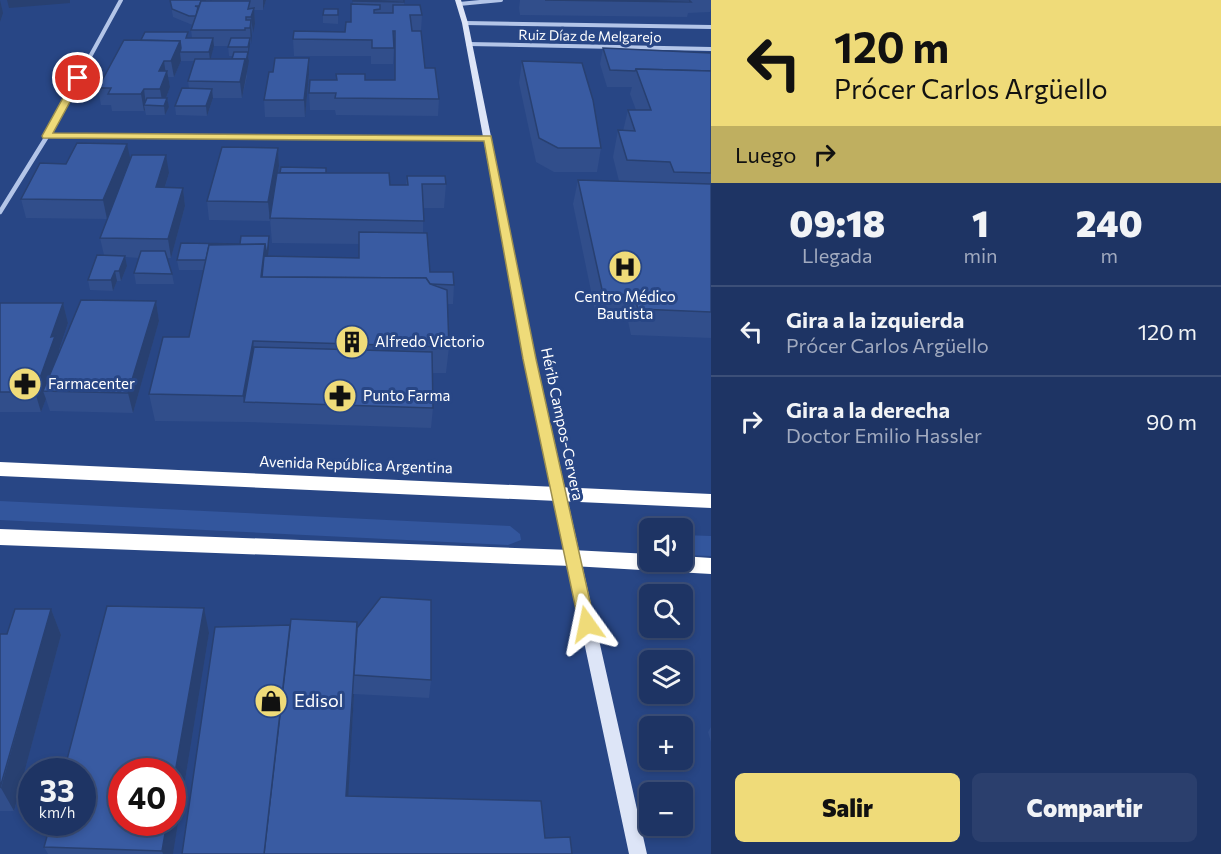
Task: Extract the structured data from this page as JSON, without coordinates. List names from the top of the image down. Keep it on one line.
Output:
{"streets":{"highway":["Avenida República Argentina"],"main road":["Hérib Campos-Cervera"],"street":["Ruiz Díaz de Melgarejo"]},"crossings":[["Ruiz Díaz de Melgarejo","Hérib Campos-Cervera"],["Hérib Campos-Cervera","Avenida República Argentina"]],"places":{"hospital":["Centro Médico Bautista"],"building":["Alfredo Victorio"],"pharmacy":["Farmacenter","Punto Farma"],"shop":["Edisol"]},"page":{"turn":["120 m","Prócer Carlos Argüello"],"then":"Luego","eta":["09:18","Llegada","1","min","240","m"],"list":[{"name":"Gira a la izquierda","note":"Prócer Carlos Argüello","value":"120 m"},{"name":"Gira a la derecha","note":"Doctor Emilio Hassler","value":"90 m"}],"map_buttons":["+","−"],"speed":"33 km/h","limit":"40","buttons":["Salir","Compartir"]}}
